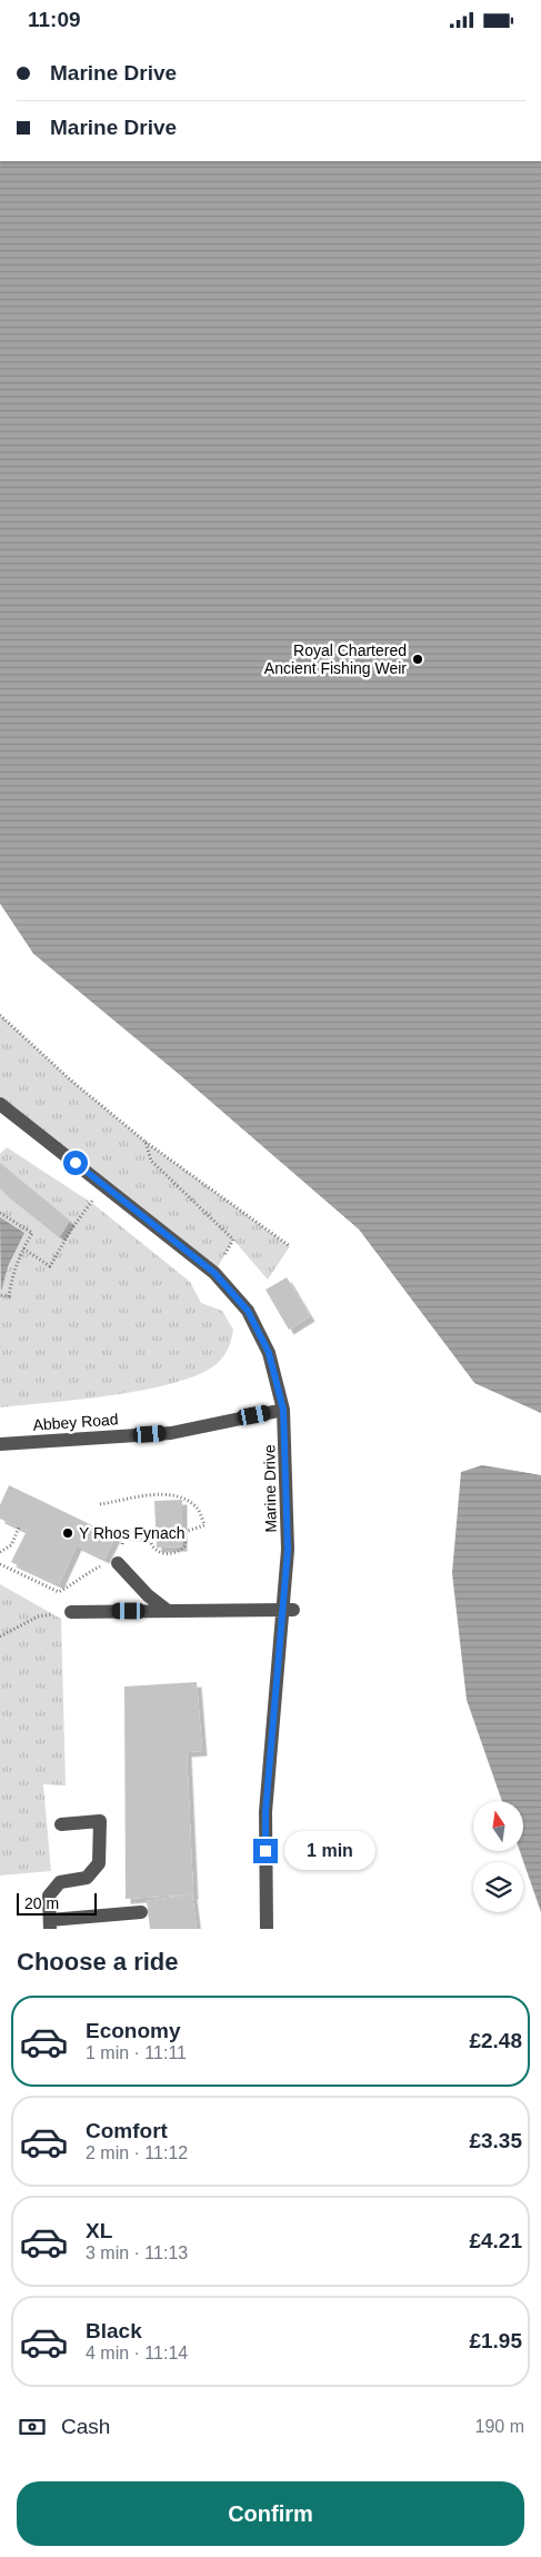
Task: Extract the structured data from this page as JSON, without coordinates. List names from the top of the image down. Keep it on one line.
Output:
{"streets":{"street":["Abbey Road","Marine Drive"]},"crossings":[["Abbey Road","Marine Drive"]],"places":["Royal Chartered Ancient Fishing Weir","Y Rhos Fynach"],"scale_bar":"20 m","north":"top","page":{"status":"11:09","banner":["Marine Drive","Marine Drive"],"bubble":"1 min","scale":"20 m","heading":"Choose a ride","list":[{"name":"Economy","note":"1 min · 11:11","value":"£2.48"},{"name":"Comfort","note":"2 min · 11:12","value":"£3.35"},{"name":"XL","note":"3 min · 11:13","value":"£4.21"},{"name":"Black","note":"4 min · 11:14","value":"£1.95"}],"pay":["Cash","190 m"],"buttons":"Confirm"}}
